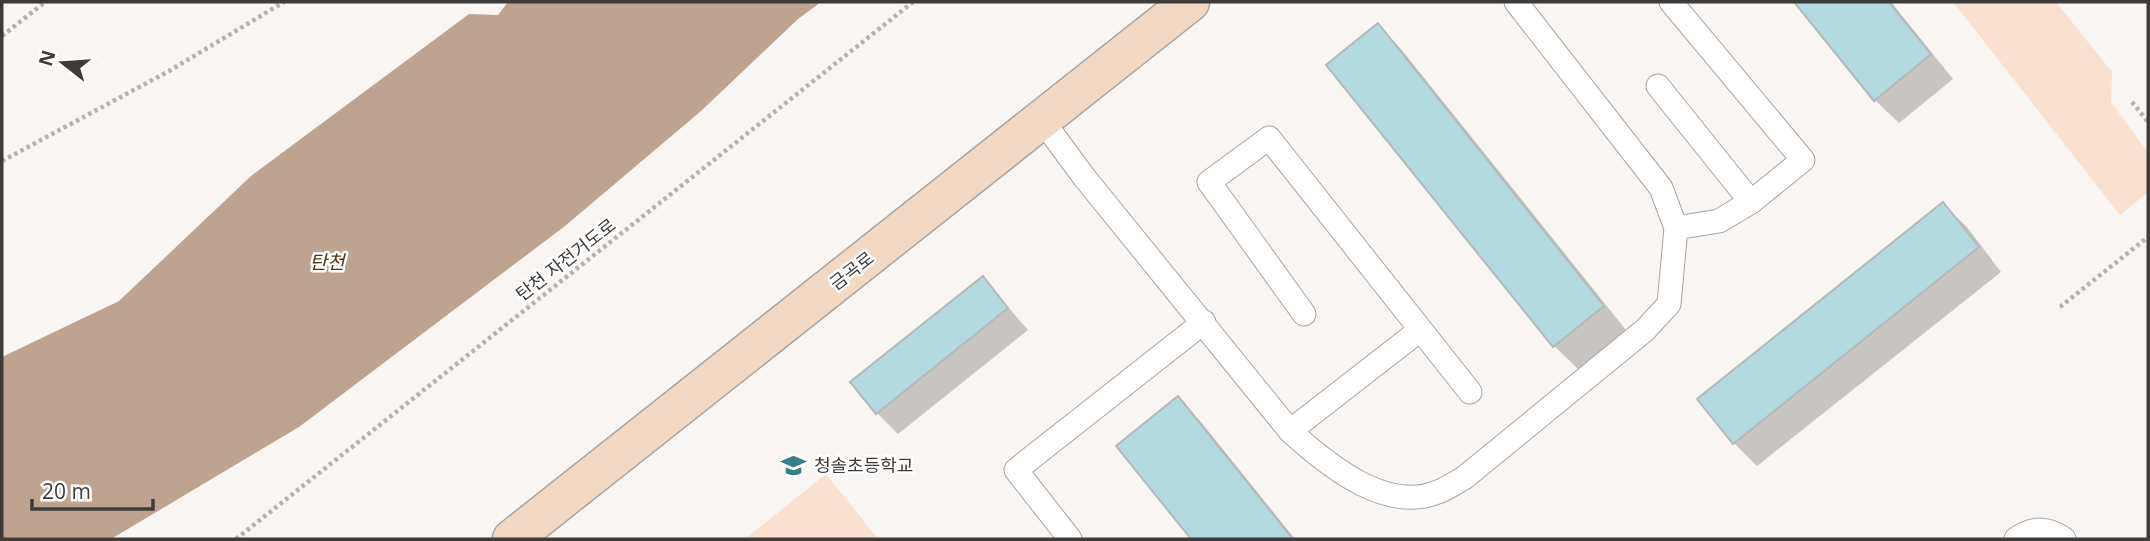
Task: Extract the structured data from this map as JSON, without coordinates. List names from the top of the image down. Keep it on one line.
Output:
{"streets":{"main road":["금곡로"],"path":["탄천 자전거도로"]},"water":["탄천"],"places":{"school or university":["청솔초등학교"]},"scale_bar":"20 m","north":"left"}
